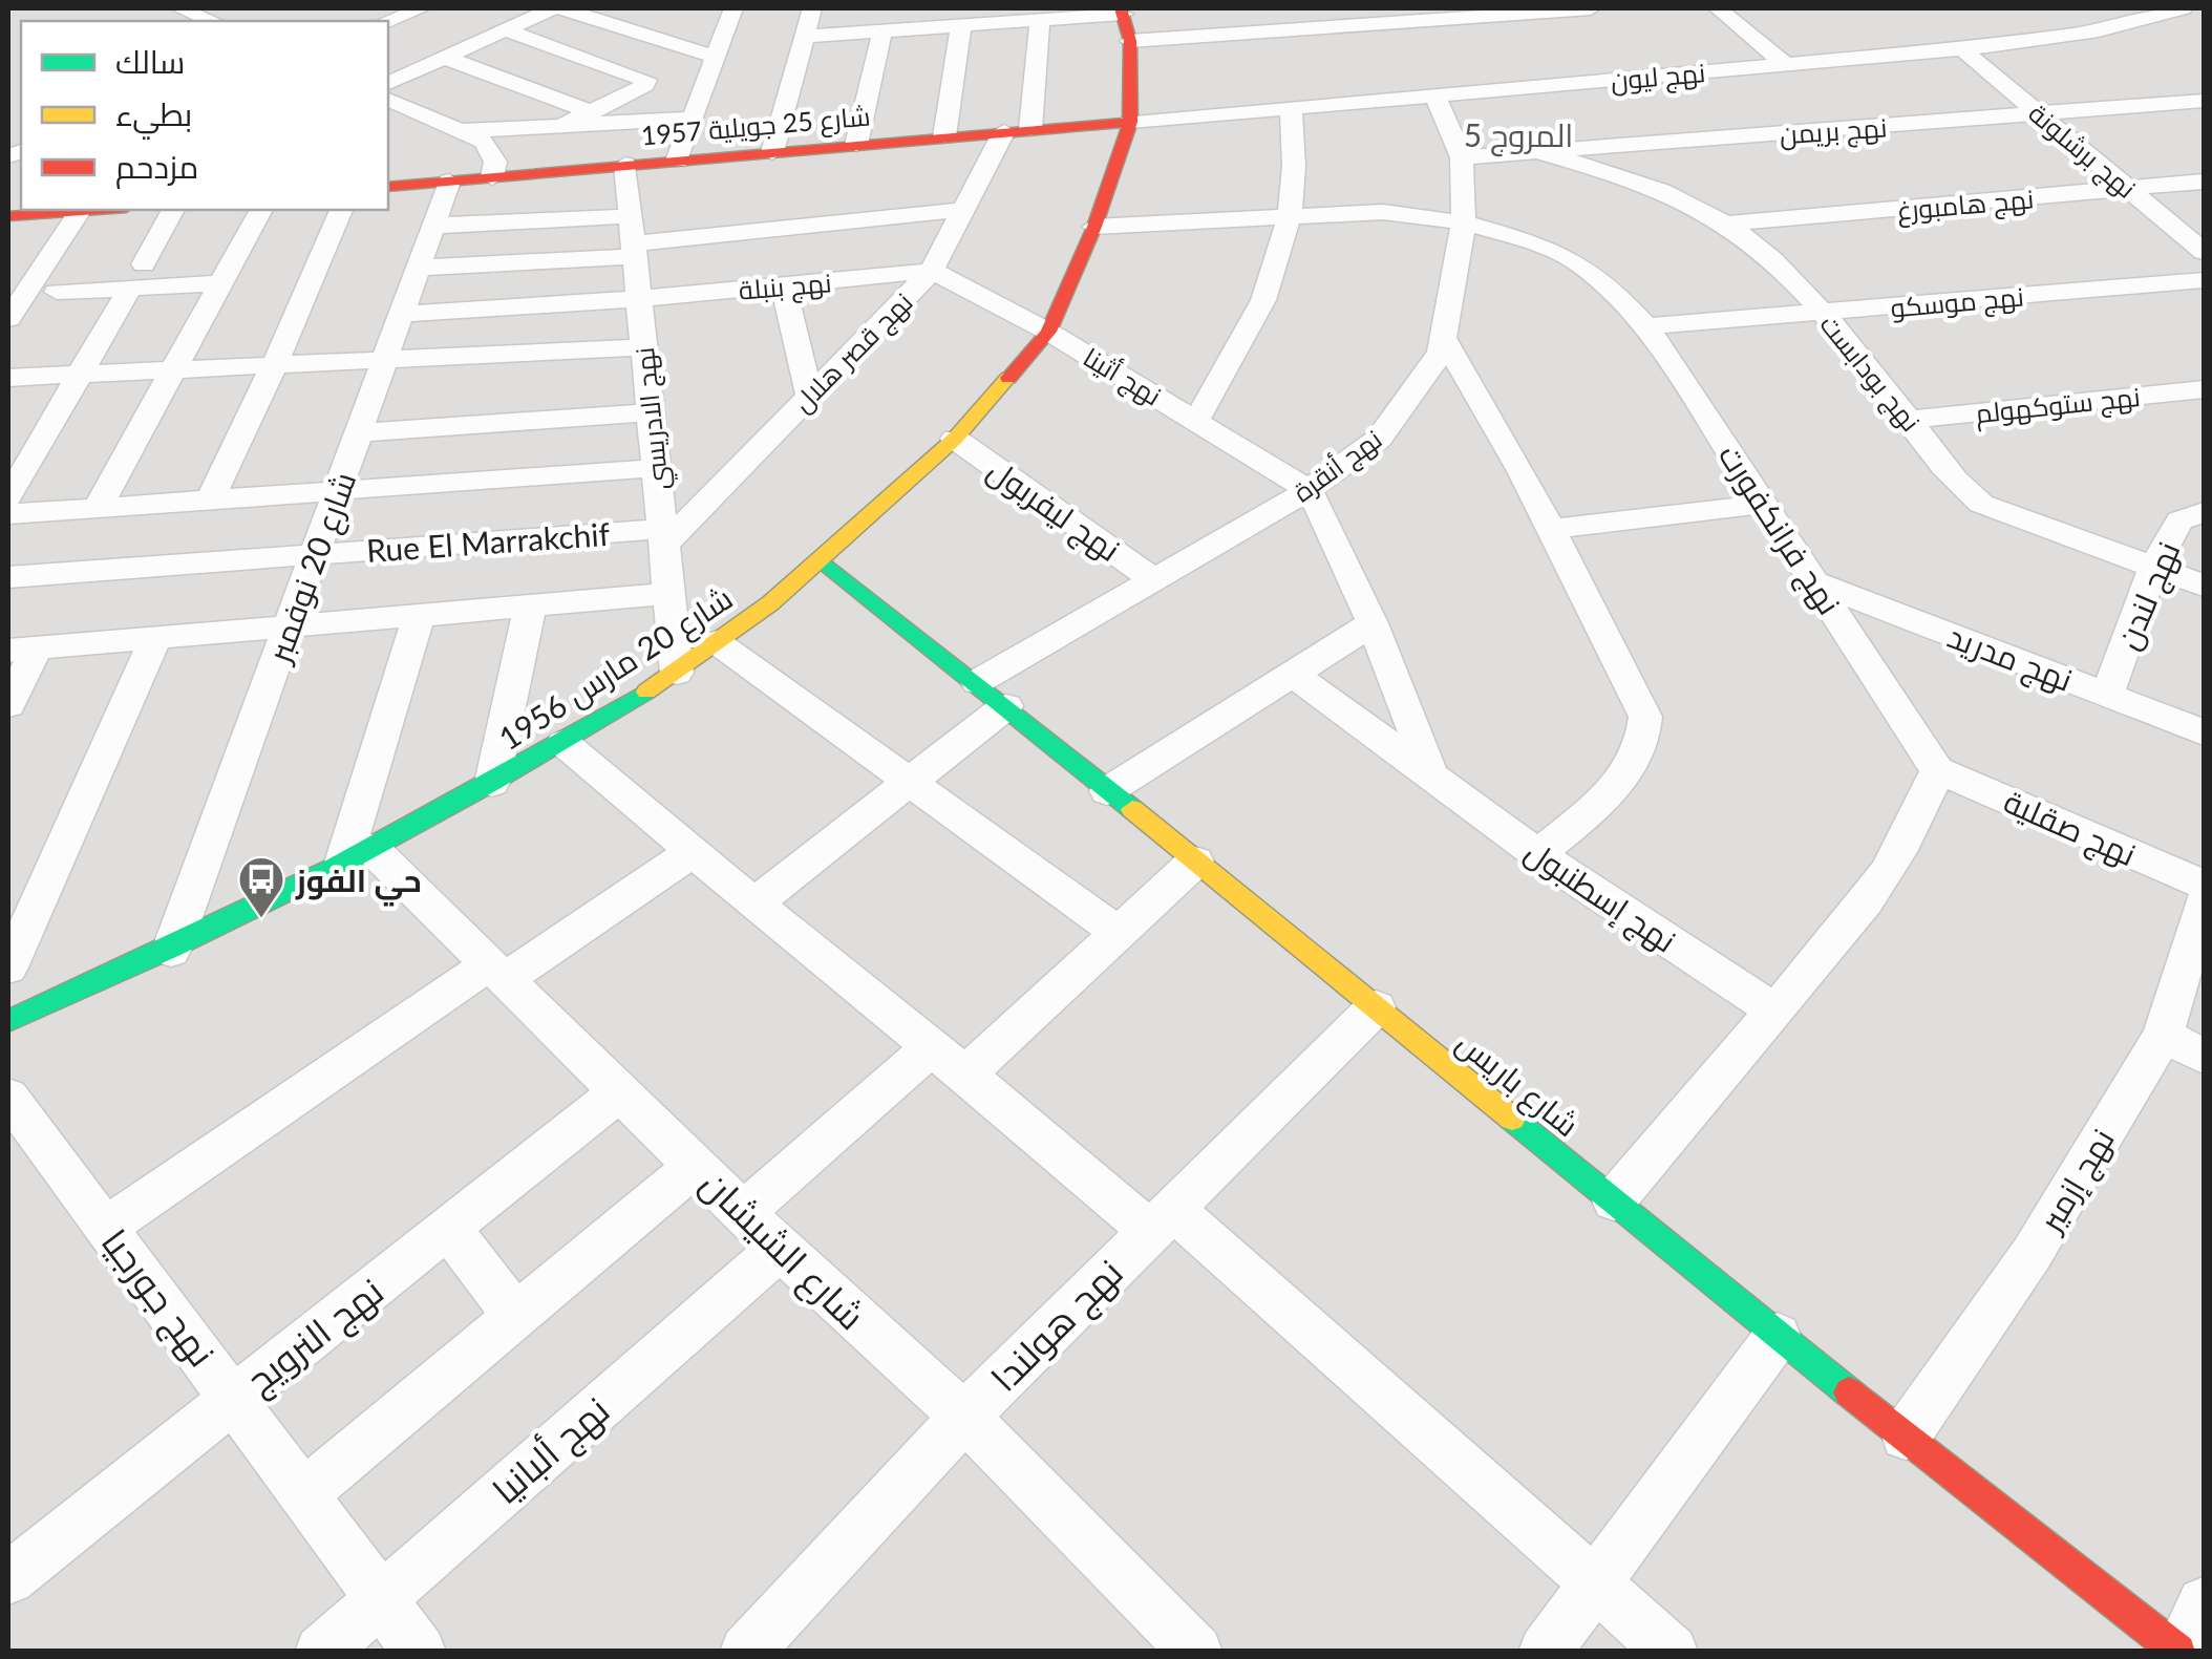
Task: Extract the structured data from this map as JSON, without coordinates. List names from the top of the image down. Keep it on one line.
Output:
{"streets":{"street":["نهج ليون","شارع 25 جويلية 1957","نهج بريمن","نهج برشلونة","نهج هامبورغ","نهج بنبلة","نهج موسكو","نهج قصر هلال","نهج بودابست","نهج أثينا","نهج ستوكهولم","نهج الادريسي","نهج أنقرة","نهج ليفربول","نهج فرانكفورت","Rue El Marrakchif","شارع 20 نوفمبر","نهج لندن","نهج مدريد","شارع 20 مارس 1956","نهج صقلية","نهج إسطنبول","شارع باريس","نهج إزمير","شارع الشيشان","نهج جورجيا","نهج هولندا","نهج النرويج","نهج ألبانيا"]},"crossings":[["نهج ليون","شارع 25 جويلية 1957"],["نهج ليون","نهج برشلونة"],["نهج ليون","نهج أنقرة"],["نهج ليون","شارع 20 مارس 1956"],["شارع 25 جويلية 1957","نهج قصر هلال"],["شارع 25 جويلية 1957","نهج الادريسي"],["شارع 25 جويلية 1957","شارع 20 نوفمبر"],["شارع 25 جويلية 1957","شارع 20 مارس 1956"],["نهج بريمن","نهج برشلونة"],["نهج بريمن","نهج بودابست"],["نهج برشلونة","نهج هامبورغ"],["نهج هامبورغ","نهج بودابست"],["نهج بنبلة","نهج قصر هلال"],["نهج بنبلة","نهج أثينا"],["نهج بنبلة","نهج الادريسي"],["نهج بنبلة","شارع 20 نوفمبر"],["نهج موسكو","نهج بودابست"],["نهج موسكو","نهج فرانكفورت"],["نهج قصر هلال","نهج أثينا"],["نهج قصر هلال","نهج الادريسي"],["نهج قصر هلال","Rue El Marrakchif"],["نهج بودابست","نهج ستوكهولم"],["نهج بودابست","نهج أنقرة"],["نهج بودابست","نهج لندن"],["نهج أثينا","نهج أنقرة"],["نهج أثينا","شارع 20 مارس 1956"],["نهج الادريسي","Rue El Marrakchif"],["نهج الادريسي","شارع 20 مارس 1956"],["نهج أنقرة","نهج ليفربول"],["نهج أنقرة","نهج فرانكفورت"],["نهج أنقرة","شارع باريس"],["نهج ليفربول","شارع 20 مارس 1956"],["نهج فرانكفورت","نهج مدريد"],["نهج فرانكفورت","شارع 20 مارس 1956"],["نهج فرانكفورت","نهج صقلية"],["Rue El Marrakchif","شارع 20 نوفمبر"],["شارع 20 نوفمبر","شارع 20 مارس 1956"],["نهج لندن","نهج مدريد"],["شارع 20 مارس 1956","شارع باريس"],["شارع 20 مارس 1956","شارع الشيشان"],["شارع باريس","نهج إزمير"],["شارع باريس","نهج هولندا"],["شارع الشيشان","نهج هولندا"],["شارع الشيشان","نهج النرويج"],["شارع الشيشان","نهج ألبانيا"],["نهج جورجيا","نهج النرويج"],["نهج جورجيا","نهج ألبانيا"]],"districts":["المروج 5"],"places":{"bus stop":["حي الفوز"]},"legend":["سالك","بطيء","مزدحم"]}
